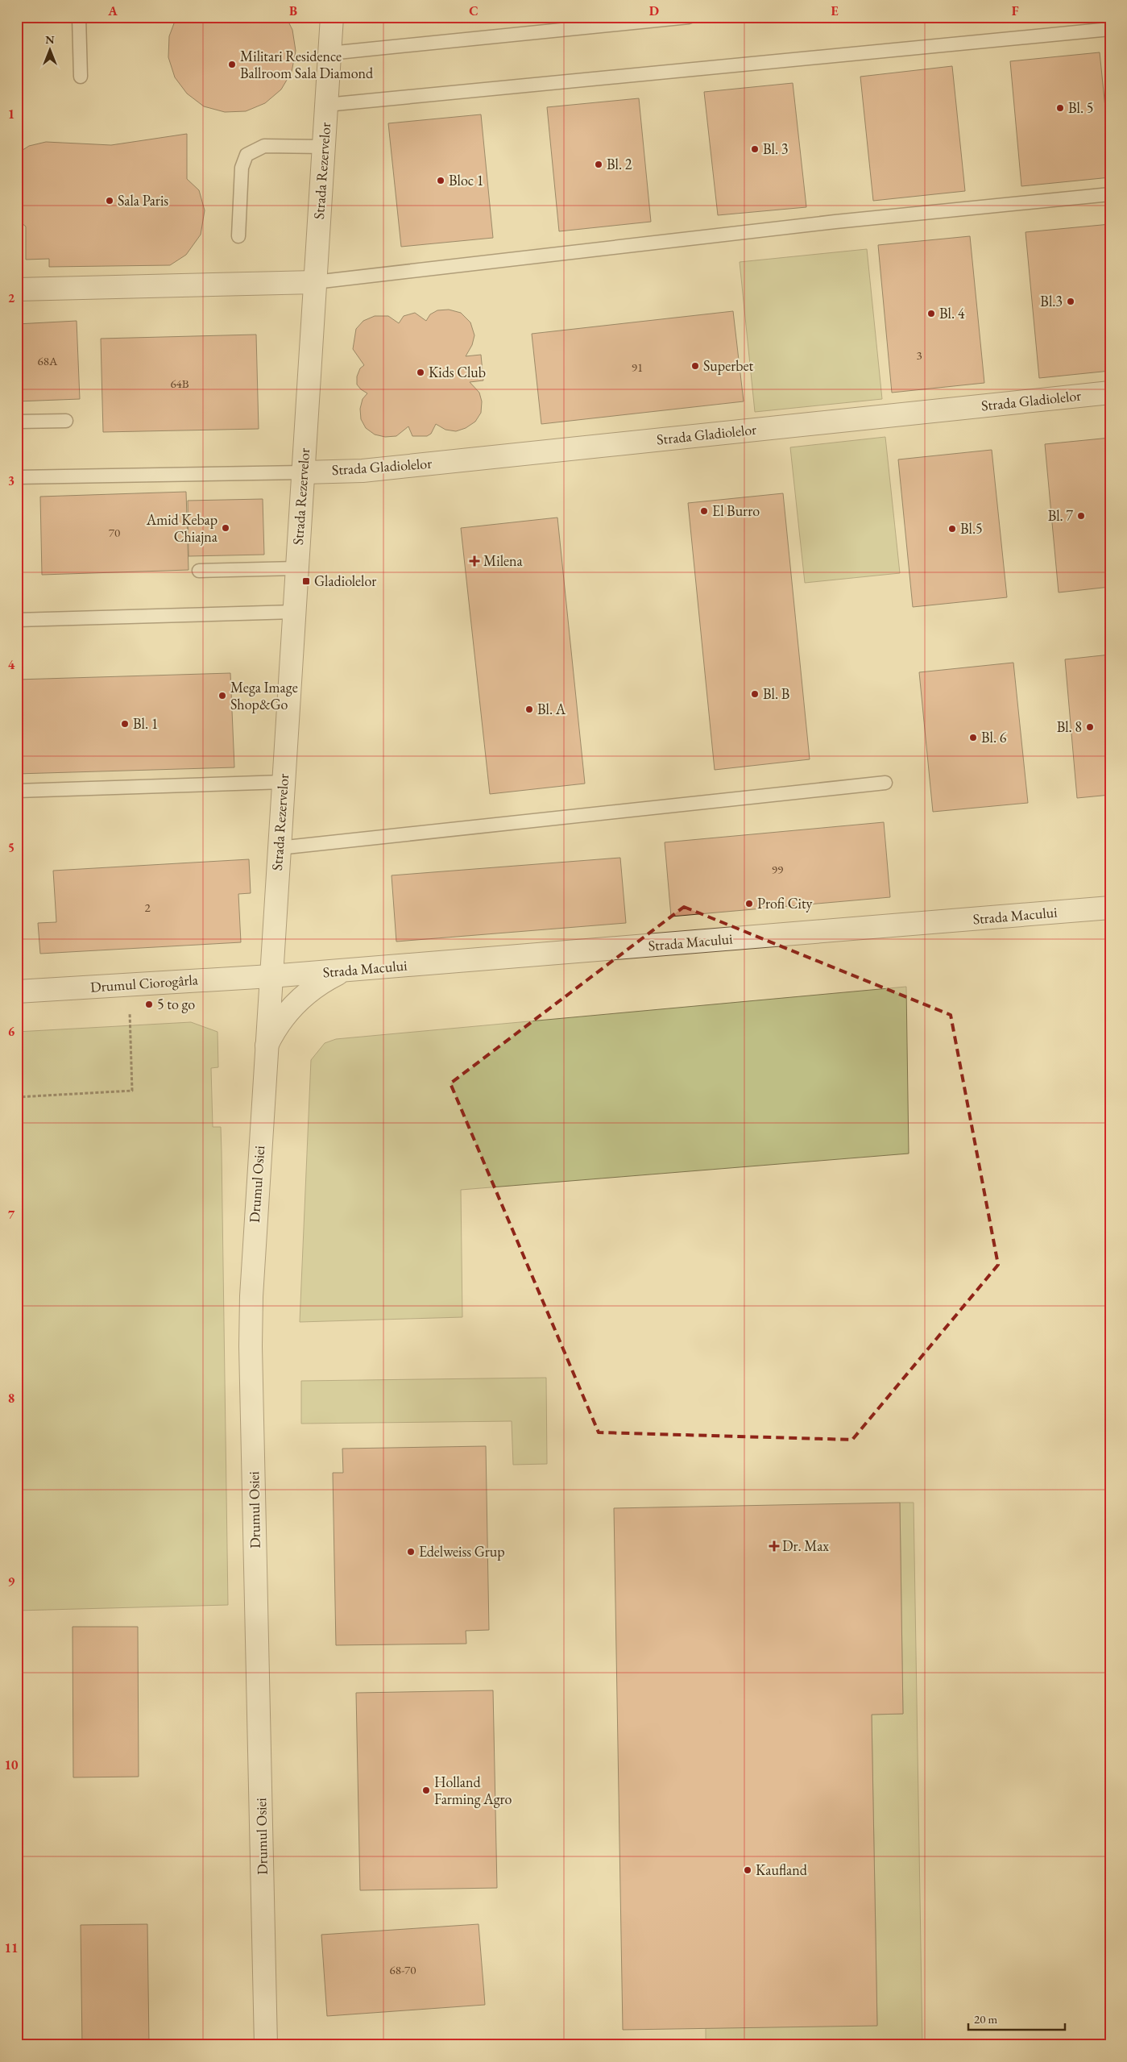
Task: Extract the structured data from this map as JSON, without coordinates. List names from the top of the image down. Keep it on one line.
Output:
{"streets":{"street":["Strada Rezervelor","Strada Gladiolelor","Strada Macului","Drumul Ciorogârla","Drumul Osiei"]},"crossings":[["Strada Rezervelor","Strada Gladiolelor"],["Strada Rezervelor","Strada Macului"],["Strada Rezervelor","Drumul Ciorogârla"],["Strada Rezervelor","Drumul Osiei"],["Strada Macului","Drumul Ciorogârla"],["Strada Macului","Drumul Osiei"],["Drumul Ciorogârla","Drumul Osiei"]],"places":{"other":["Militari Residence Ballroom Sala Diamond","Bl. 5","Bl. 3","Bl. 2","Bloc 1","Sala Paris","Bl.3","Bl. 4","Superbet","Kids Club","El Burro","Bl. 7","Amid Kebap Chiajna","Bl.5","Bl. B","Mega Image Shop&Go","Bl. A","Bl. 1","Bl. 8","Bl. 6","Profi City","5 to go","Edelweiss Grup","Holland Farming Agro","Kaufland"],"health":["Milena","Dr. Max"],"transit":["Gladiolelor"]},"house_numbers":["3","68A","91","64B","70","99","2","68-70"],"scale_bar":"20 m","north":"top","grid":{"columns":["A","B","C","D","E","F"],"rows":["1","2","3","4","5","6","7","8","9","10","11"]}}
